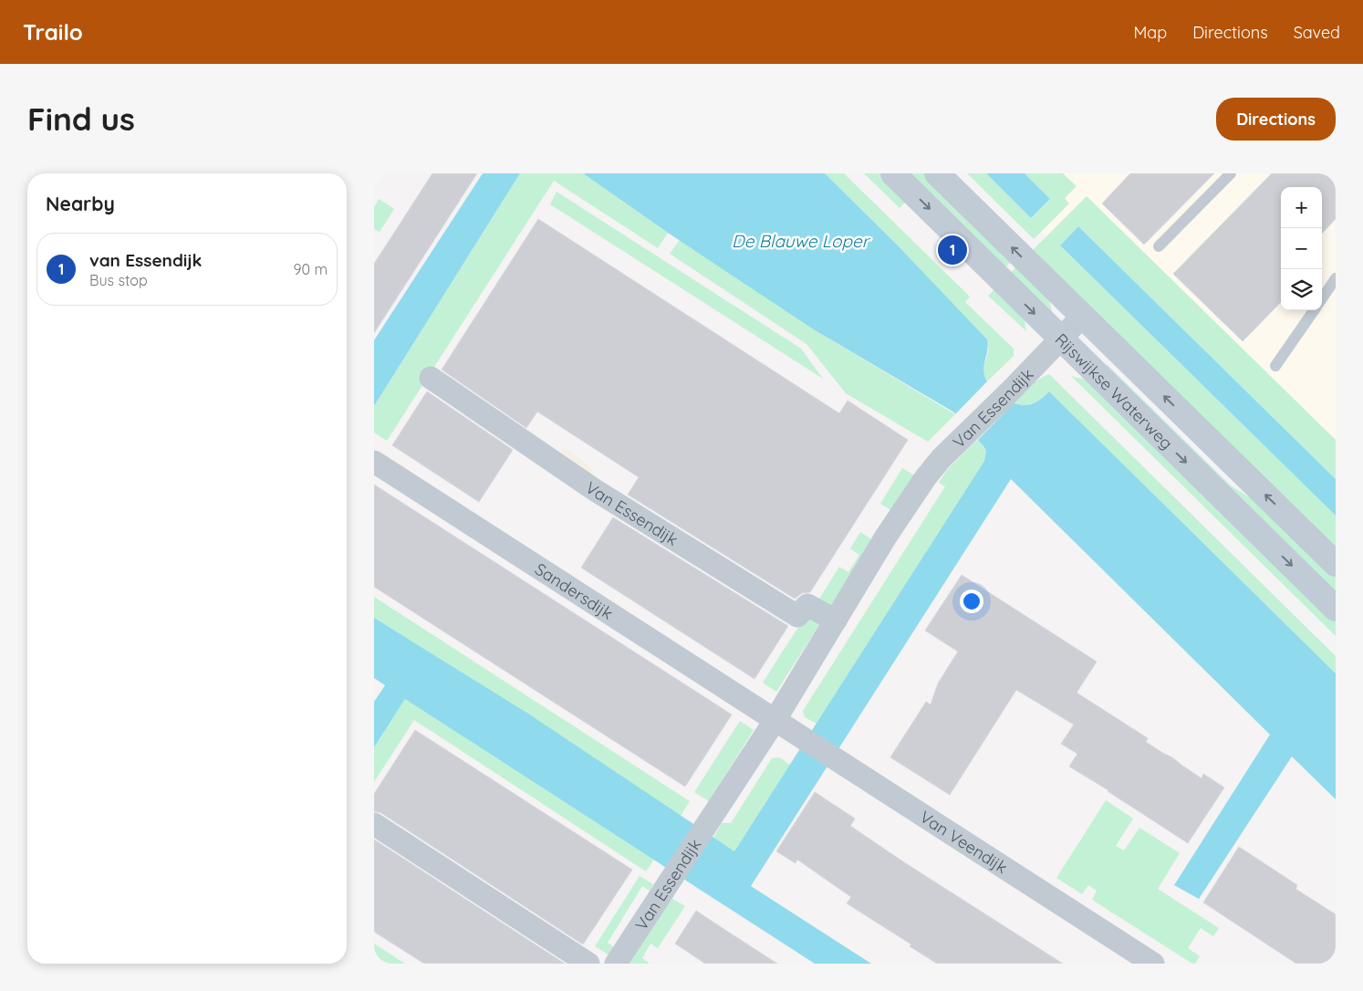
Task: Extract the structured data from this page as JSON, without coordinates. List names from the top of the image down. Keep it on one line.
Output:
{"streets":{"main road":["Rijswijkse Waterweg"],"street":["Van Essendijk","Sandersdijk","Van Veendijk"]},"crossings":[["Rijswijkse Waterweg","Van Essendijk"],["Van Essendijk","Sandersdijk"],["Van Essendijk","Van Veendijk"],["Sandersdijk","Van Veendijk"]],"water":["De Blauwe Loper"],"page":{"header":"Trailo","nav":["Map","Directions","Saved"],"buttons":"Directions","title":"Find us","heading":"Nearby","map_buttons":["+","−"],"list":[{"mark":"1","name":"van Essendijk","note":"Bus stop","value":"90 m"}],"pins":"1"}}
